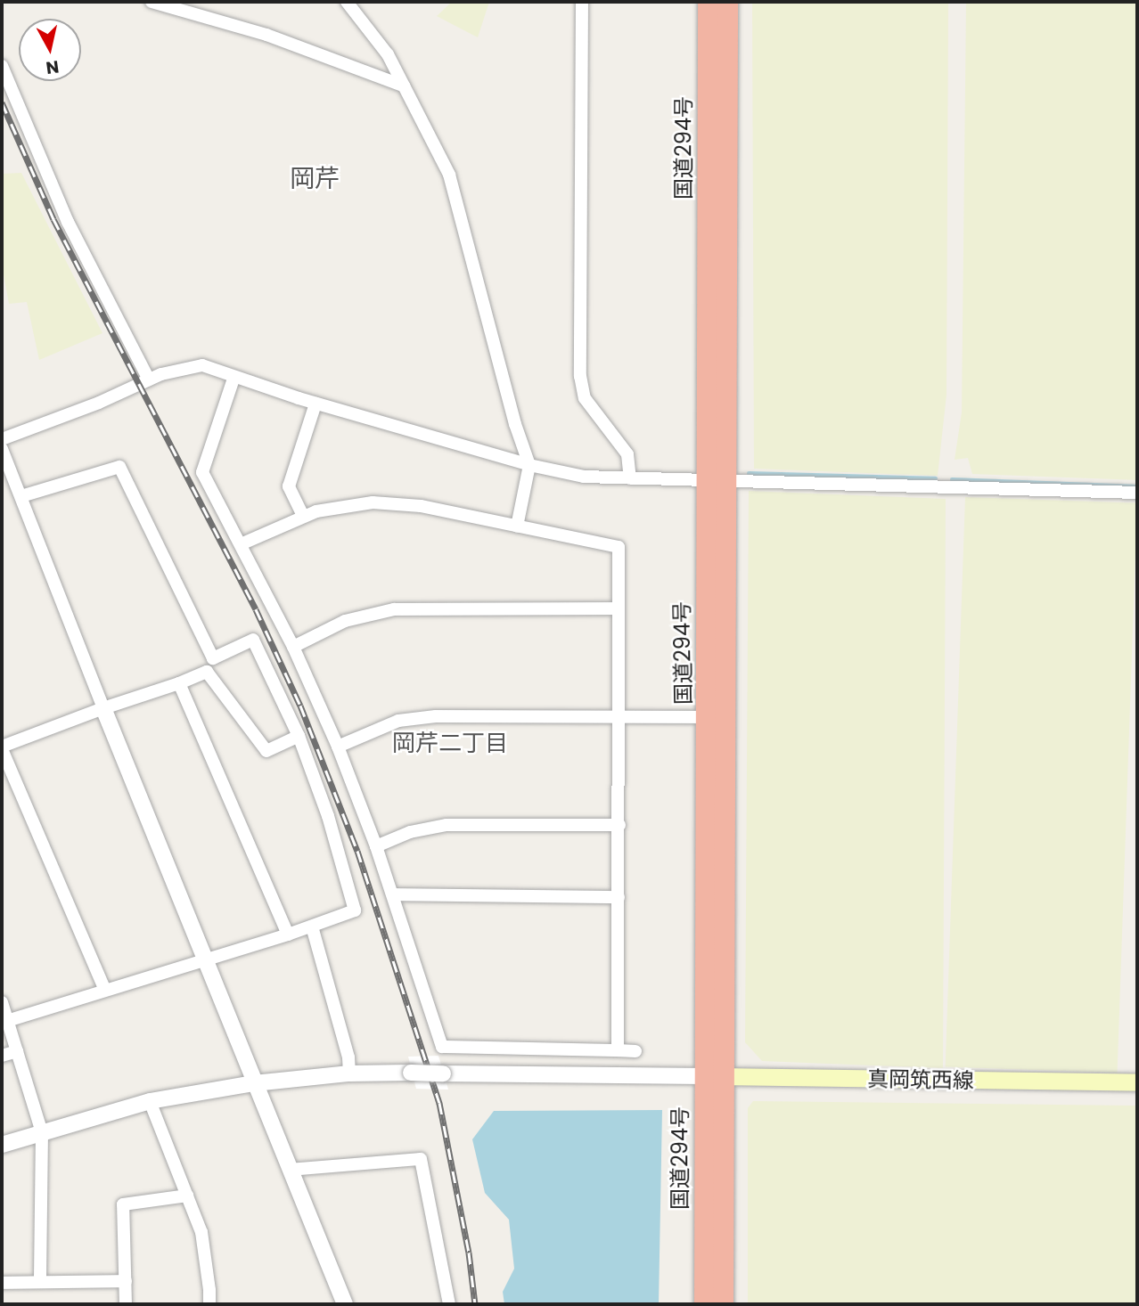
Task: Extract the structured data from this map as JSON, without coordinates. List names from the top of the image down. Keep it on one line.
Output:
{"streets":{"highway":["国道294号"],"main road":["真岡筑西線"]},"crossings":[["国道294号","真岡筑西線"]],"districts":["岡芹","岡芹二丁目"],"north":"bottom"}
